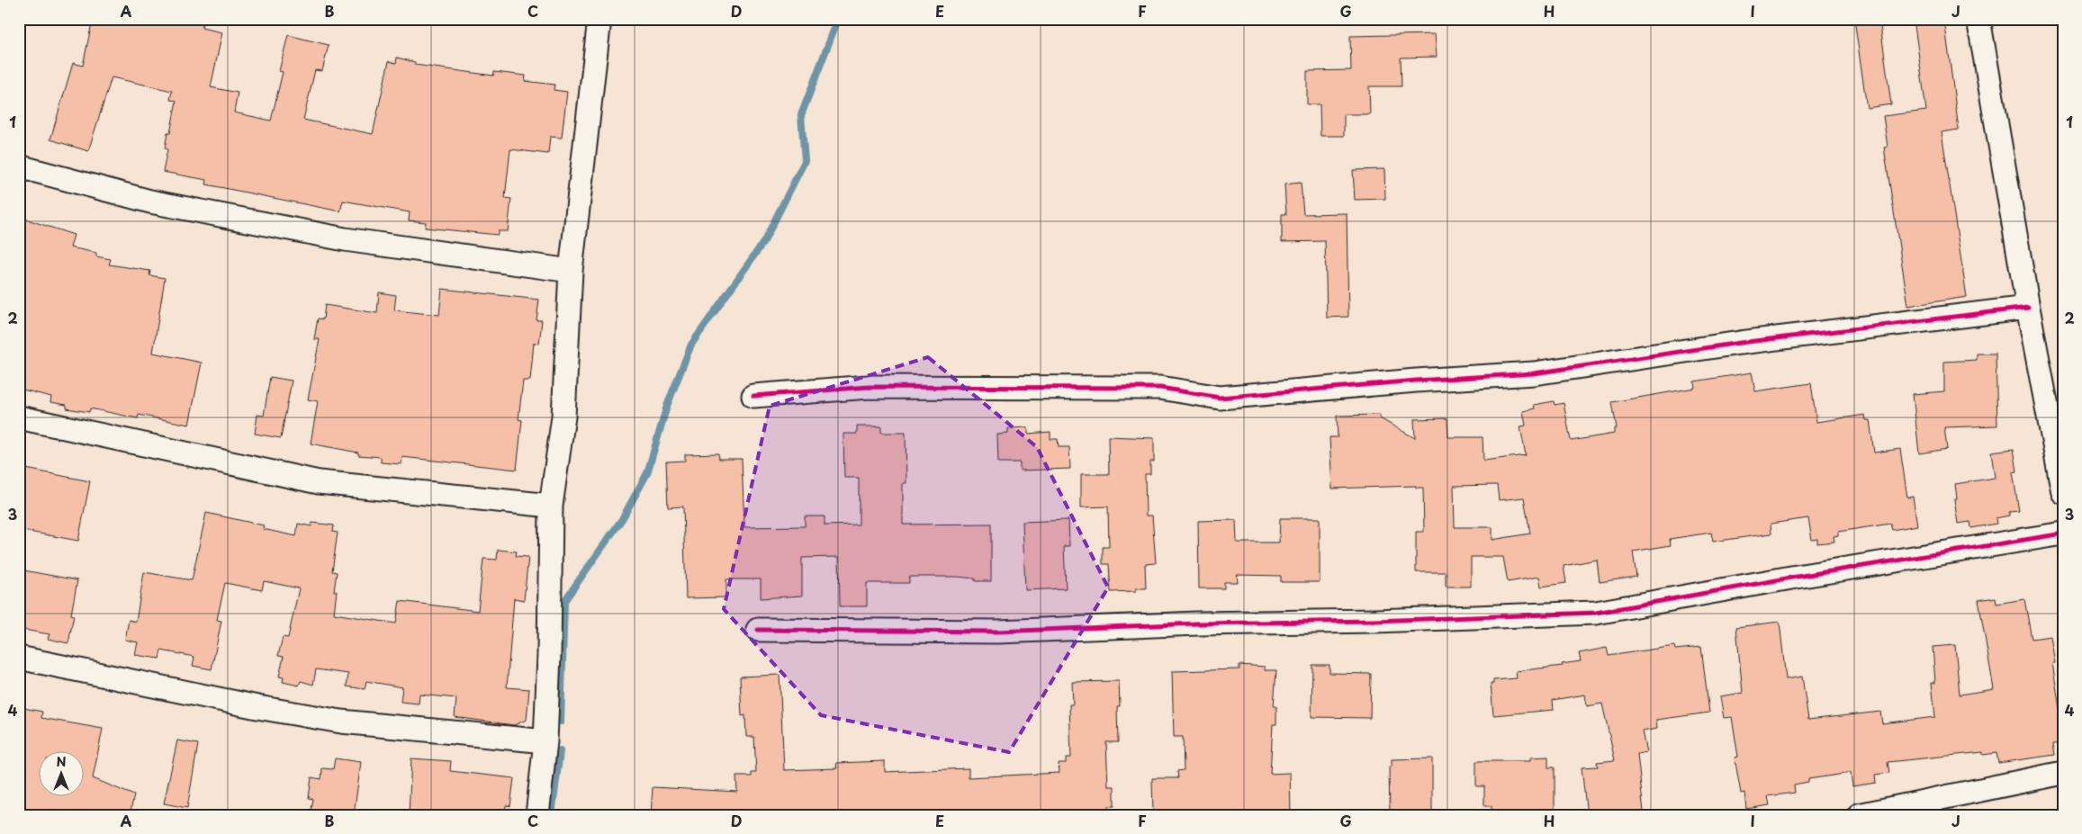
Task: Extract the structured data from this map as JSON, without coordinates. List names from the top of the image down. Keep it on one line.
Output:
{"north":"top","grid":{"columns":["A","B","C","D","E","F","G","H","I","J"],"rows":["1","2","3","4"]}}
